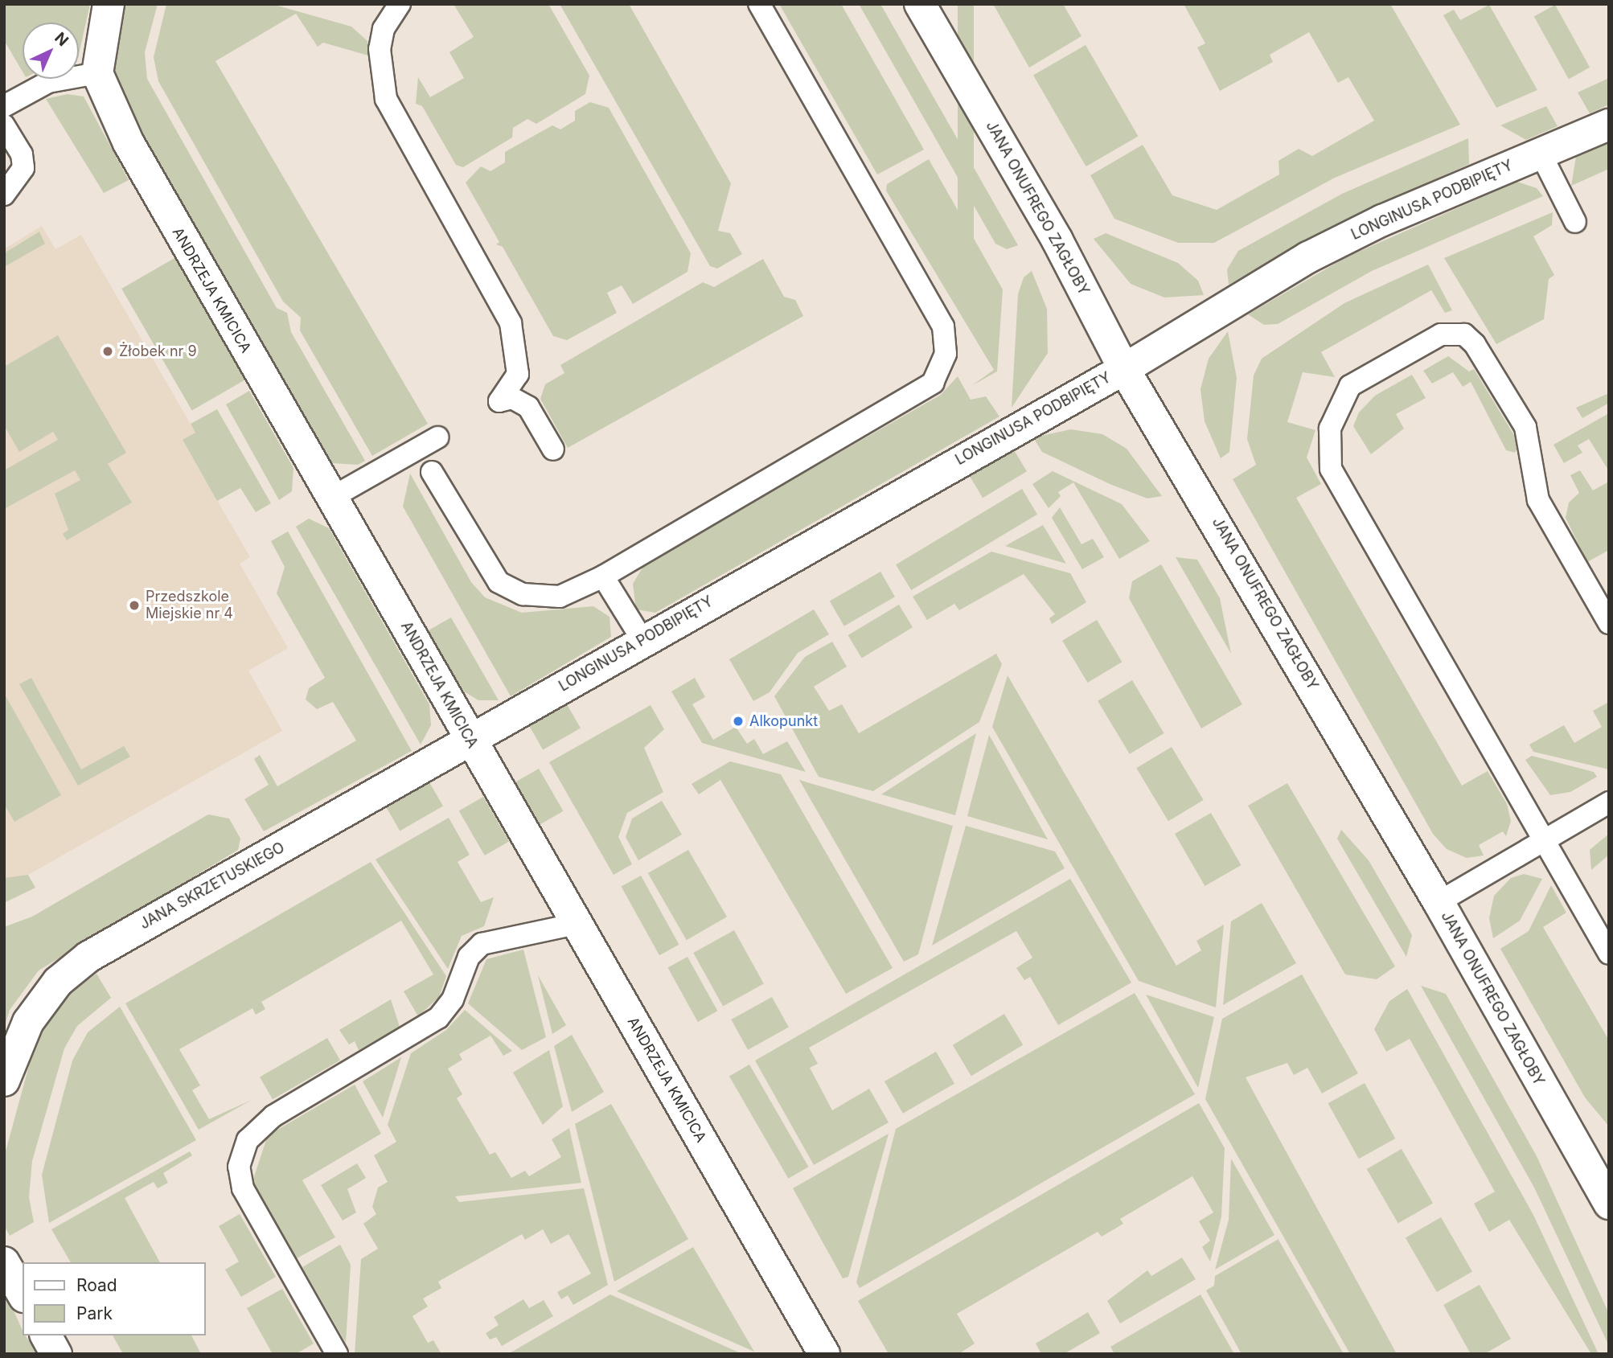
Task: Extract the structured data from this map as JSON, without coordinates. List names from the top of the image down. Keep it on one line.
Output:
{"streets":{"street":["LONGINUSA PODBIPIĘTY","JANA ONUFREGO ZAGŁOBY","ANDRZEJA KMICICA","JANA SKRZETUSKIEGO"]},"crossings":[["LONGINUSA PODBIPIĘTY","JANA ONUFREGO ZAGŁOBY"],["LONGINUSA PODBIPIĘTY","ANDRZEJA KMICICA"],["LONGINUSA PODBIPIĘTY","JANA SKRZETUSKIEGO"],["ANDRZEJA KMICICA","JANA SKRZETUSKIEGO"]],"places":["Żłobek nr 9","Przedszkole Miejskie nr 4","Alkopunkt"],"legend":["Road","Park"],"north":"top right"}
